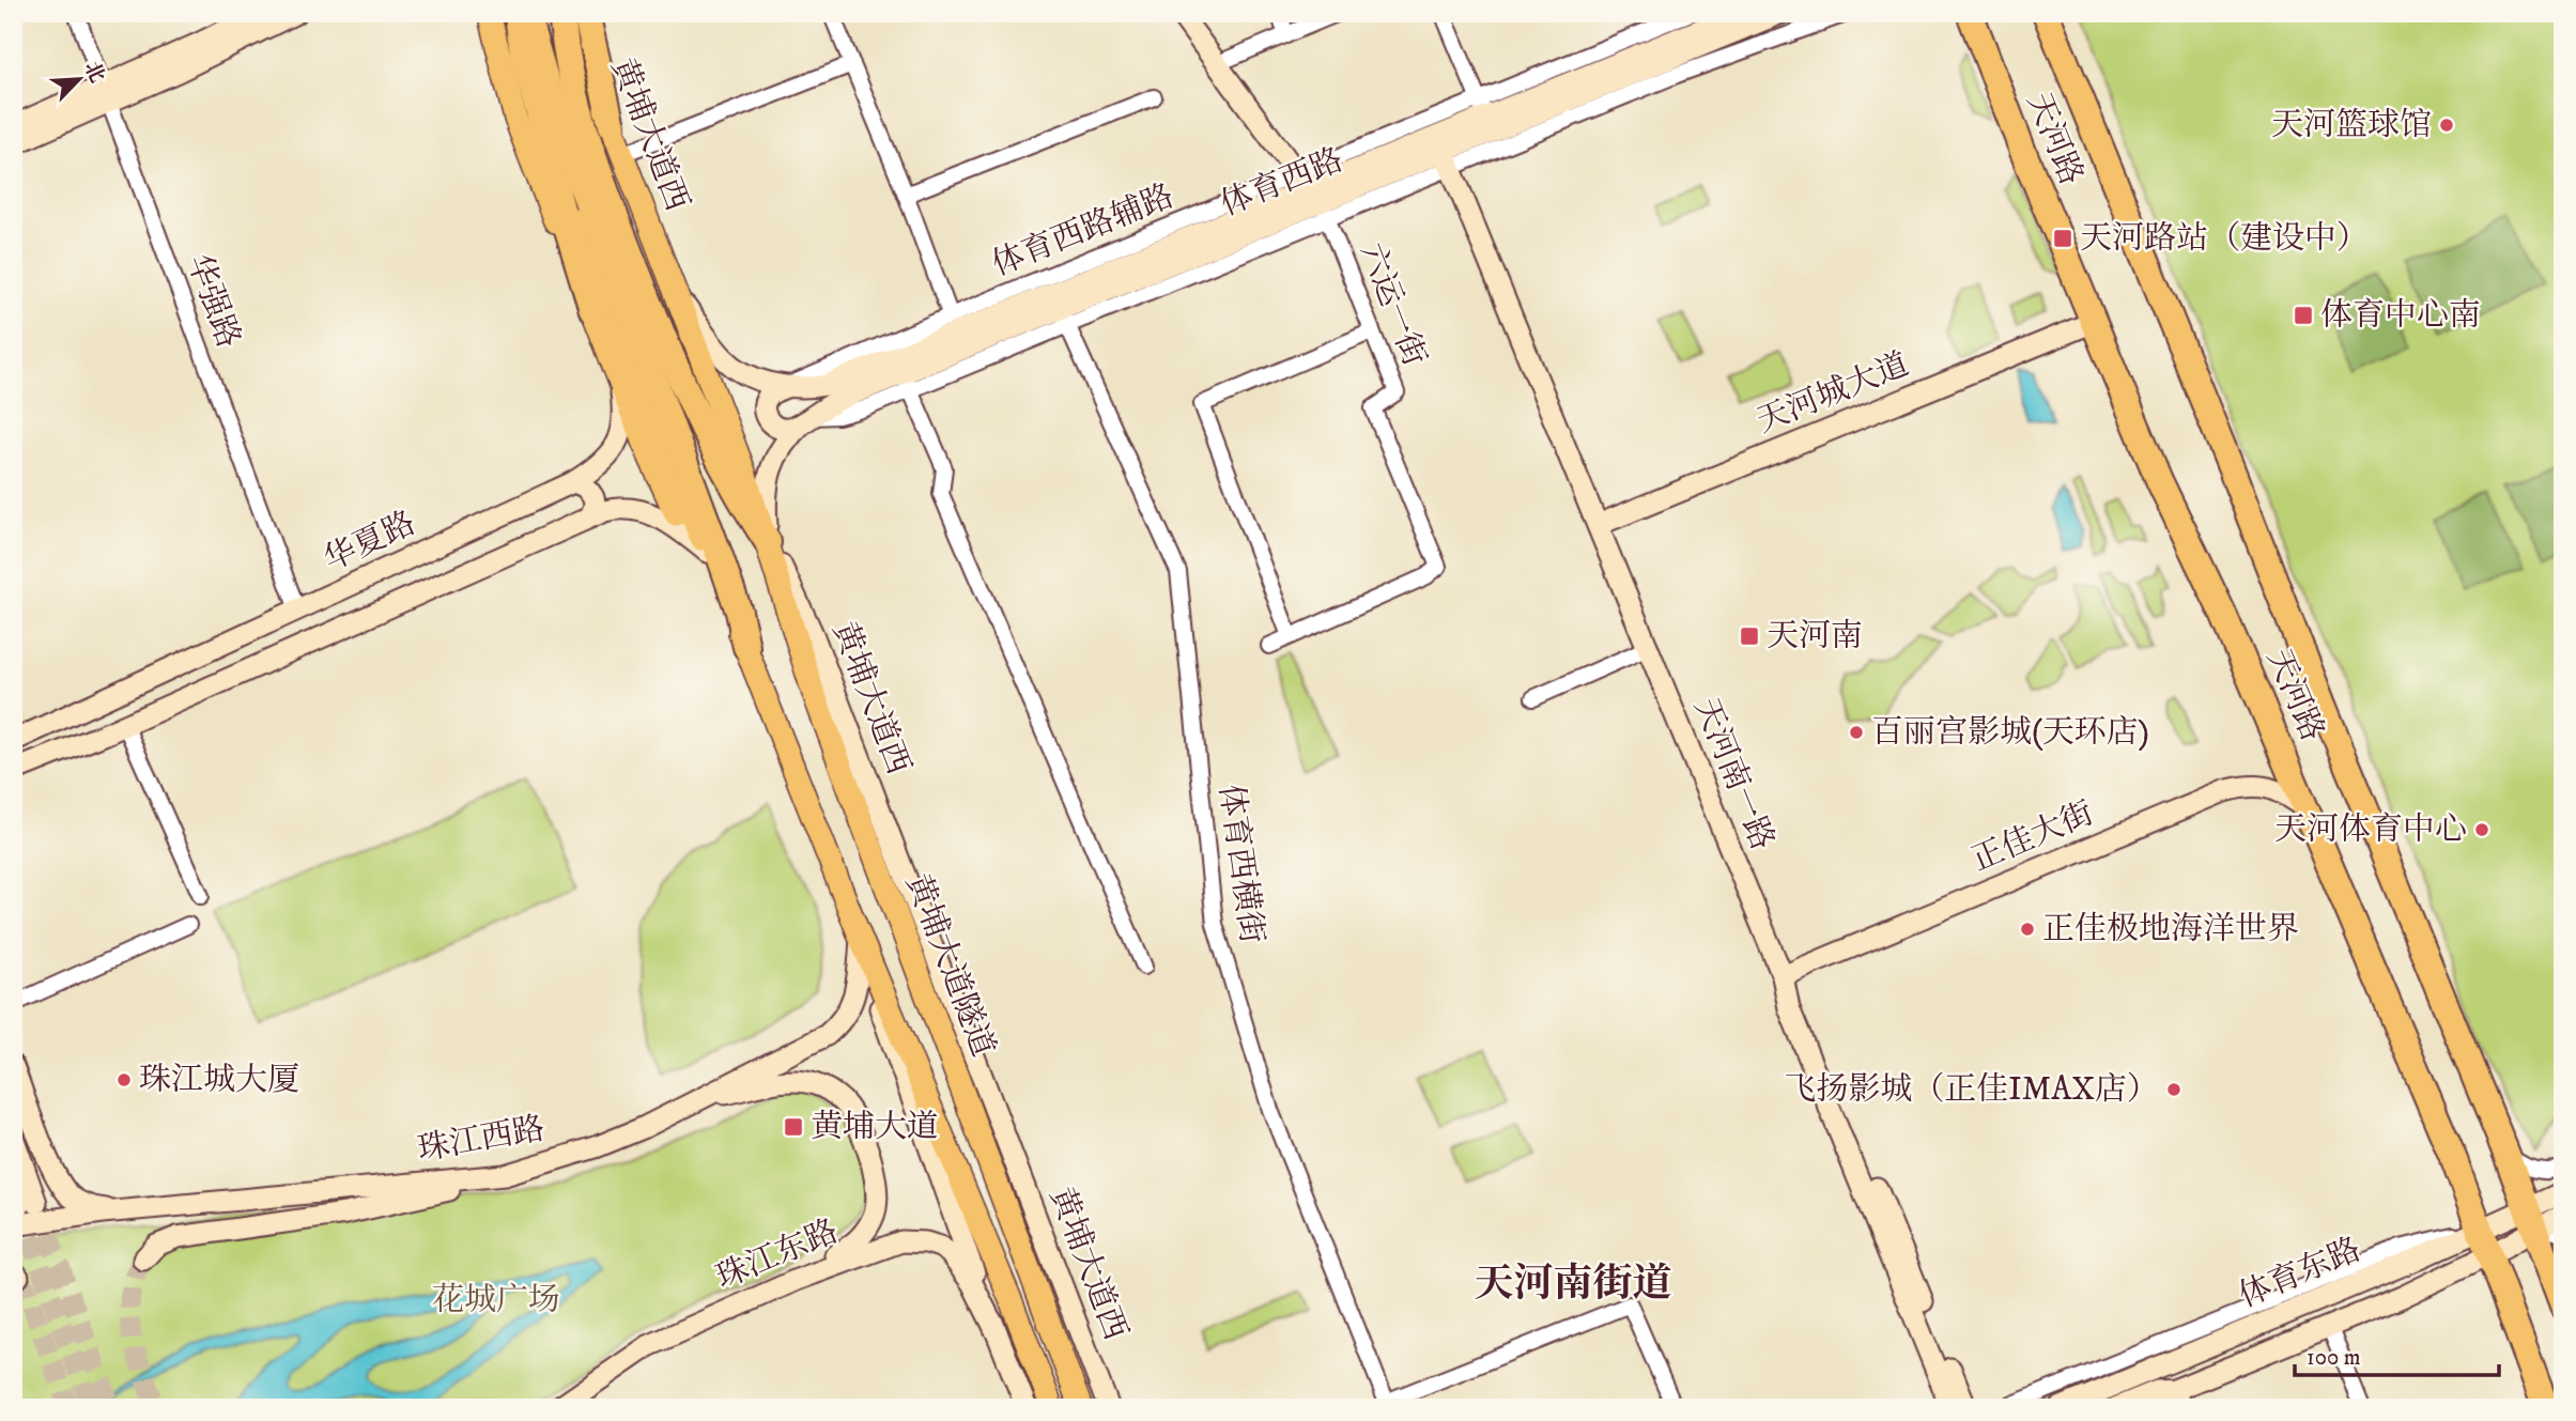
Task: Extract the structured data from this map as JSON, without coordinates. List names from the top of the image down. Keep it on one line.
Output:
{"streets":{"highway":["天河路"],"main road":["黄埔大道西","体育西路","天河城大道","华夏路","天河南一路","正佳大街","黄埔大道隧道","珠江西路","珠江东路","体育东路"],"street":["华强路","六运一街","体育西横街"]},"crossings":[["黄埔大道西","体育西路"],["黄埔大道西","黄埔大道隧道"],["天河路","天河城大道"],["天河路","正佳大街"],["天河路","体育东路"],["体育西路","六运一街"],["体育西路","天河南一路"],["体育西路","体育西横街"],["华强路","华夏路"],["天河城大道","天河南一路"],["天河南一路","正佳大街"]],"districts":["天河南街道"],"parks":["花城广场"],"places":{"other":["天河篮球馆","百丽宫影城(天环店)","天河体育中心","正佳极地海洋世界","珠江城大厦","飞扬影城（正佳IMAX店）"],"transit":["天河路站（建设中）","体育中心南","天河南","黄埔大道"]},"scale_bar":"100 m","north":"top right"}
